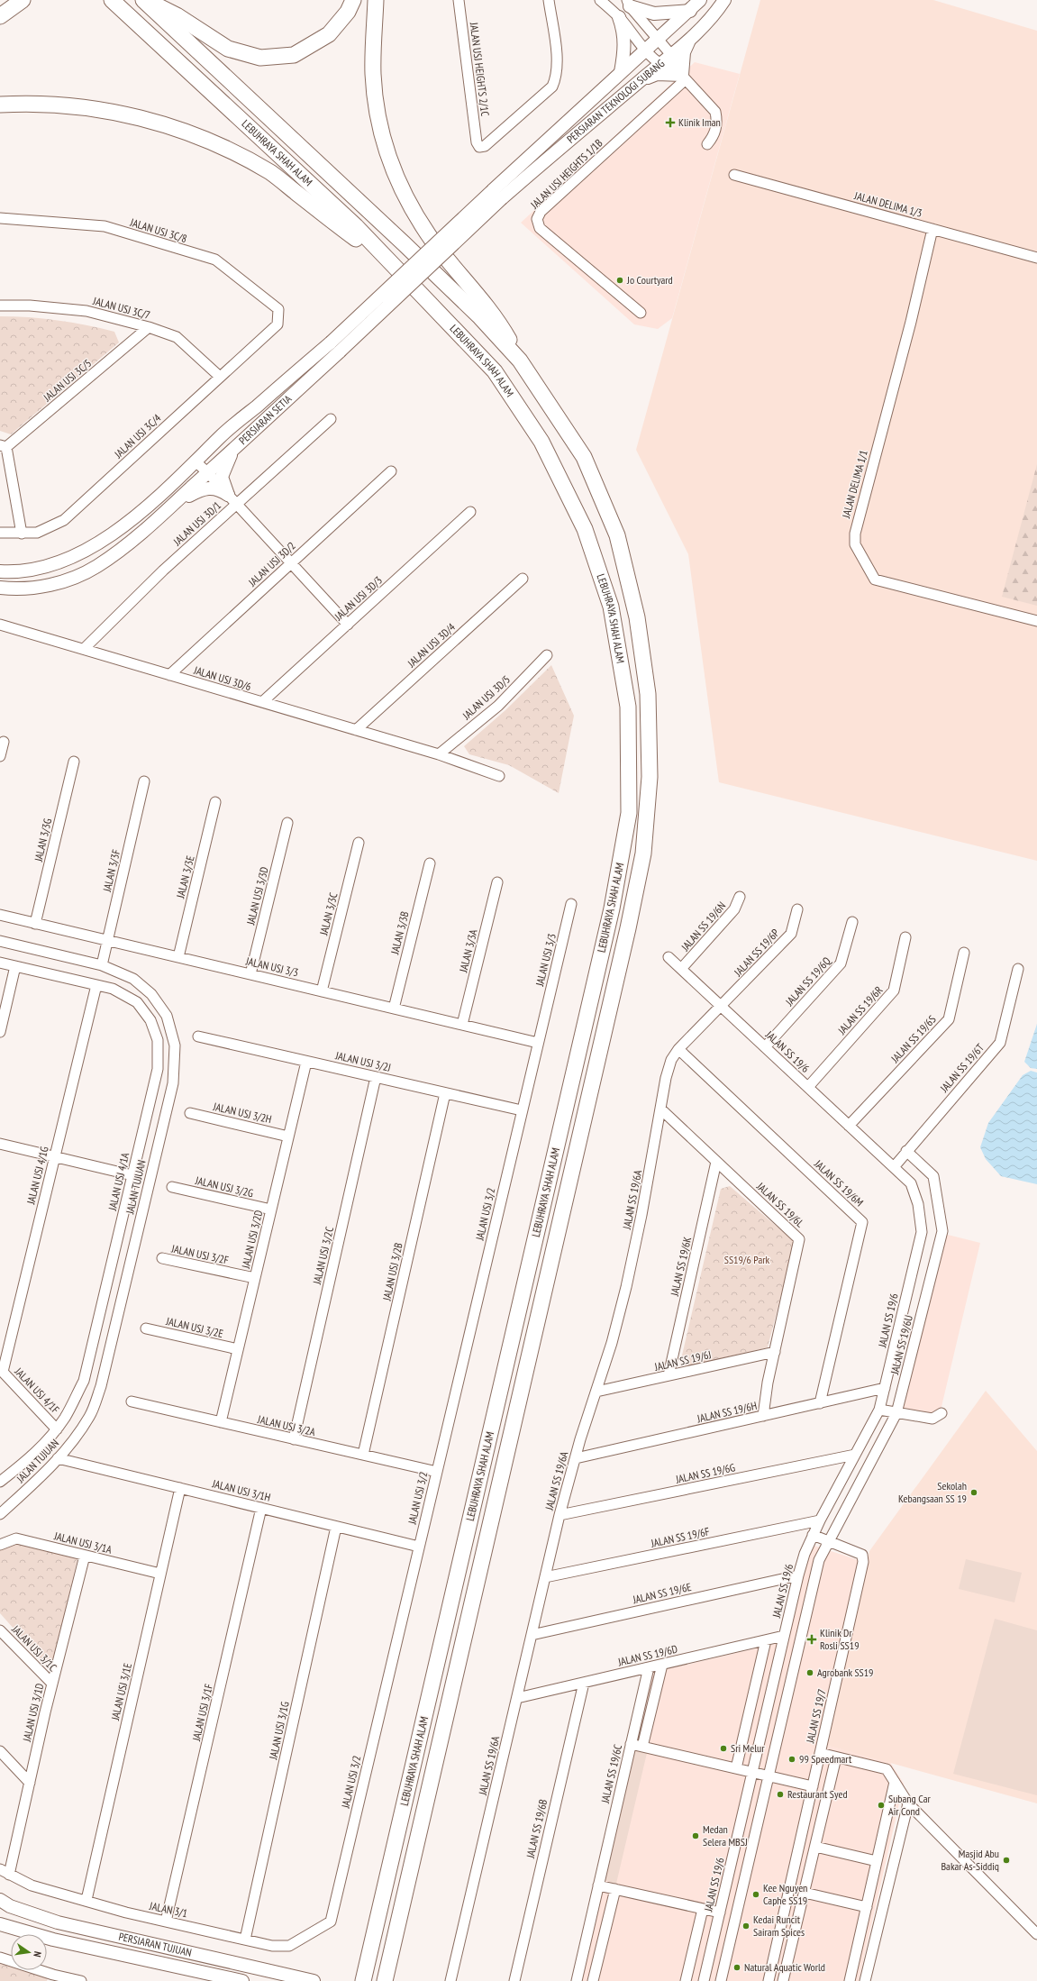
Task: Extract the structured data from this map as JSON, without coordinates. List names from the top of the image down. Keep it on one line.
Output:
{"streets":{"highway":["LEBUHRAYA SHAH ALAM"],"main road":["PERSIARAN TEKNOLOGI SUBANG","PERSIARAN SETIA","PERSIARAN TUJUAN"],"street":["JALAN USJ HEIGHTS 2/1C","JALAN USJ HEIGHTS 1/1B","JALAN DELIMA 1/3","JALAN USJ 3C/8","JALAN USJ 3C/7","JALAN USJ 3C/5","JALAN USJ 3C/4","JALAN DELIMA 1/1","JALAN USJ 3D/1","JALAN USJ 3D/2","JALAN USJ 3D/3","JALAN USJ 3D/4","JALAN USJ 3D/6","JALAN USJ 3D/5","JALAN 3/3G","JALAN 3/3F","JALAN 3/3E","JALAN USJ 3/3D","JALAN 3/3C","JALAN SS 19/6N","JALAN 3/3B","JALAN 3/3A","JALAN SS 19/6P","JALAN USJ 3/3","JALAN SS 19/6Q","JALAN SS 19/6R","JALAN SS 19/6S","JALAN SS 19/6","JALAN USJ 3/2J","JALAN SS 19/6T","JALAN USJ 3/2H","JALAN USJ 4/1G","JALAN USJ 4/1A","JALAN SS 19/6M","JALAN TUJUAN","JALAN USJ 3/2G","JALAN SS 19/6A","JALAN SS 19/6L","JALAN USJ 3/2","JALAN USJ 3/2D","JALAN USJ 3/2F","JALAN USJ 3/2C","JALAN SS 19/6K","JALAN USJ 3/2B","JALAN USJ 3/2E","JALAN SS 19/6U","JALAN SS 19/6J","JALAN USJ 4/1F","JALAN SS 19/6H","JALAN USJ 3/2A","JALAN SS 19/6G","JALAN USJ 3/1H","JALAN SS 19/6F","JALAN USJ 3/1A","JALAN SS 19/6E","JALAN USJ 3/1C","JALAN SS 19/6D","JALAN USJ 3/1E","JALAN USJ 3/1D","JALAN USJ 3/1F","JALAN SS 19/7","JALAN USJ 3/1G","JALAN SS 19/6C","JALAN SS 19/6B","JALAN 3/1"]},"crossings":[["PERSIARAN TEKNOLOGI SUBANG","JALAN USJ HEIGHTS 1/1B"],["PERSIARAN TEKNOLOGI SUBANG","PERSIARAN SETIA"],["JALAN DELIMA 1/3","JALAN DELIMA 1/1"],["JALAN USJ 3C/8","JALAN USJ 3C/4"],["JALAN USJ 3C/7","JALAN USJ 3C/5"],["JALAN USJ 3C/7","JALAN USJ 3C/4"],["JALAN USJ 3D/1","JALAN USJ 3D/6"],["JALAN USJ 3D/2","JALAN USJ 3D/6"],["JALAN USJ 3D/3","JALAN USJ 3D/6"],["JALAN USJ 3D/4","JALAN USJ 3D/6"],["JALAN USJ 3D/6","JALAN USJ 3D/5"],["JALAN 3/3G","JALAN USJ 3/3"],["JALAN 3/3F","JALAN USJ 3/3"],["JALAN 3/3F","JALAN TUJUAN"],["JALAN 3/3E","JALAN USJ 3/3"],["JALAN USJ 3/3D","JALAN USJ 3/3"],["JALAN 3/3C","JALAN USJ 3/3"],["JALAN SS 19/6N","JALAN SS 19/6"],["JALAN 3/3B","JALAN USJ 3/3"],["JALAN 3/3A","JALAN USJ 3/3"],["JALAN SS 19/6P","JALAN SS 19/6"],["JALAN SS 19/6P","JALAN SS 19/6A"],["JALAN USJ 3/3","JALAN USJ 3/2"],["JALAN SS 19/6Q","JALAN SS 19/6"],["JALAN SS 19/6R","JALAN SS 19/6"],["JALAN SS 19/6S","JALAN SS 19/6"],["JALAN SS 19/6","JALAN SS 19/6T"],["JALAN SS 19/6","JALAN SS 19/6A"],["JALAN SS 19/6","JALAN SS 19/6H"],["JALAN SS 19/6","JALAN SS 19/6G"],["JALAN SS 19/6","JALAN SS 19/6F"],["JALAN SS 19/6","JALAN SS 19/6E"],["JALAN SS 19/6","JALAN SS 19/6D"],["JALAN SS 19/6","JALAN SS 19/7"],["JALAN USJ 3/2J","JALAN USJ 3/2"],["JALAN USJ 3/2J","JALAN USJ 3/2D"],["JALAN USJ 3/2J","JALAN USJ 3/2C"],["JALAN USJ 3/2J","JALAN USJ 3/2B"],["JALAN SS 19/6T","JALAN SS 19/6U"],["JALAN USJ 3/2H","JALAN USJ 3/2D"],["JALAN USJ 4/1G","JALAN USJ 4/1A"],["JALAN USJ 4/1G","JALAN USJ 4/1F"],["JALAN USJ 4/1A","JALAN USJ 4/1F"],["JALAN SS 19/6M","JALAN SS 19/6A"],["JALAN SS 19/6M","JALAN SS 19/6H"],["JALAN TUJUAN","JALAN USJ 3/1H"],["JALAN USJ 3/2G","JALAN USJ 3/2D"],["JALAN SS 19/6A","JALAN SS 19/6L"],["JALAN SS 19/6A","JALAN SS 19/6J"],["JALAN SS 19/6A","JALAN SS 19/6H"],["JALAN SS 19/6A","JALAN SS 19/6G"],["JALAN SS 19/6A","JALAN SS 19/6F"],["JALAN SS 19/6A","JALAN SS 19/6E"],["JALAN SS 19/6A","JALAN SS 19/6D"],["JALAN SS 19/6L","JALAN SS 19/6K"],["JALAN SS 19/6L","JALAN SS 19/6J"],["JALAN SS 19/6L","JALAN SS 19/6H"],["JALAN USJ 3/2","JALAN USJ 3/2A"],["JALAN USJ 3/2","JALAN USJ 3/1H"],["JALAN USJ 3/2","JALAN 3/1"],["JALAN USJ 3/2D","JALAN USJ 3/2F"],["JALAN USJ 3/2D","JALAN USJ 3/2E"],["JALAN USJ 3/2D","JALAN USJ 3/2A"],["JALAN USJ 3/2C","JALAN USJ 3/2A"],["JALAN SS 19/6K","JALAN SS 19/6J"],["JALAN USJ 3/2B","JALAN USJ 3/2A"],["JALAN SS 19/6U","JALAN SS 19/7"],["JALAN USJ 3/1H","JALAN USJ 3/1E"],["JALAN USJ 3/1H","JALAN USJ 3/1F"],["JALAN USJ 3/1H","JALAN USJ 3/1G"],["JALAN USJ 3/1A","JALAN USJ 3/1E"],["JALAN USJ 3/1A","JALAN USJ 3/1D"],["JALAN USJ 3/1C","JALAN USJ 3/1D"],["JALAN SS 19/6D","JALAN SS 19/6C"],["JALAN SS 19/6D","JALAN SS 19/6B"],["JALAN USJ 3/1E","JALAN 3/1"],["JALAN USJ 3/1D","JALAN 3/1"],["JALAN USJ 3/1F","JALAN 3/1"],["JALAN USJ 3/1G","JALAN 3/1"]],"parks":["SS19/6 Park"],"places":{"health":["Klinik Iman","Klinik Dr Rosli SS19"],"other":["Jo Courtyard","Sekolah Kebangsaan SS 19","Agrobank SS19","Sri Melur","99 Speedmart","Restaurant Syed","Subang Car Air Cond","Medan Selera MBSJ","Masjid Abu Bakar As-Siddiq","Kee Nguyen Caphe SS19","Kedai Runcit Sairam Spices","Natural Aquatic World"]},"north":"right"}
